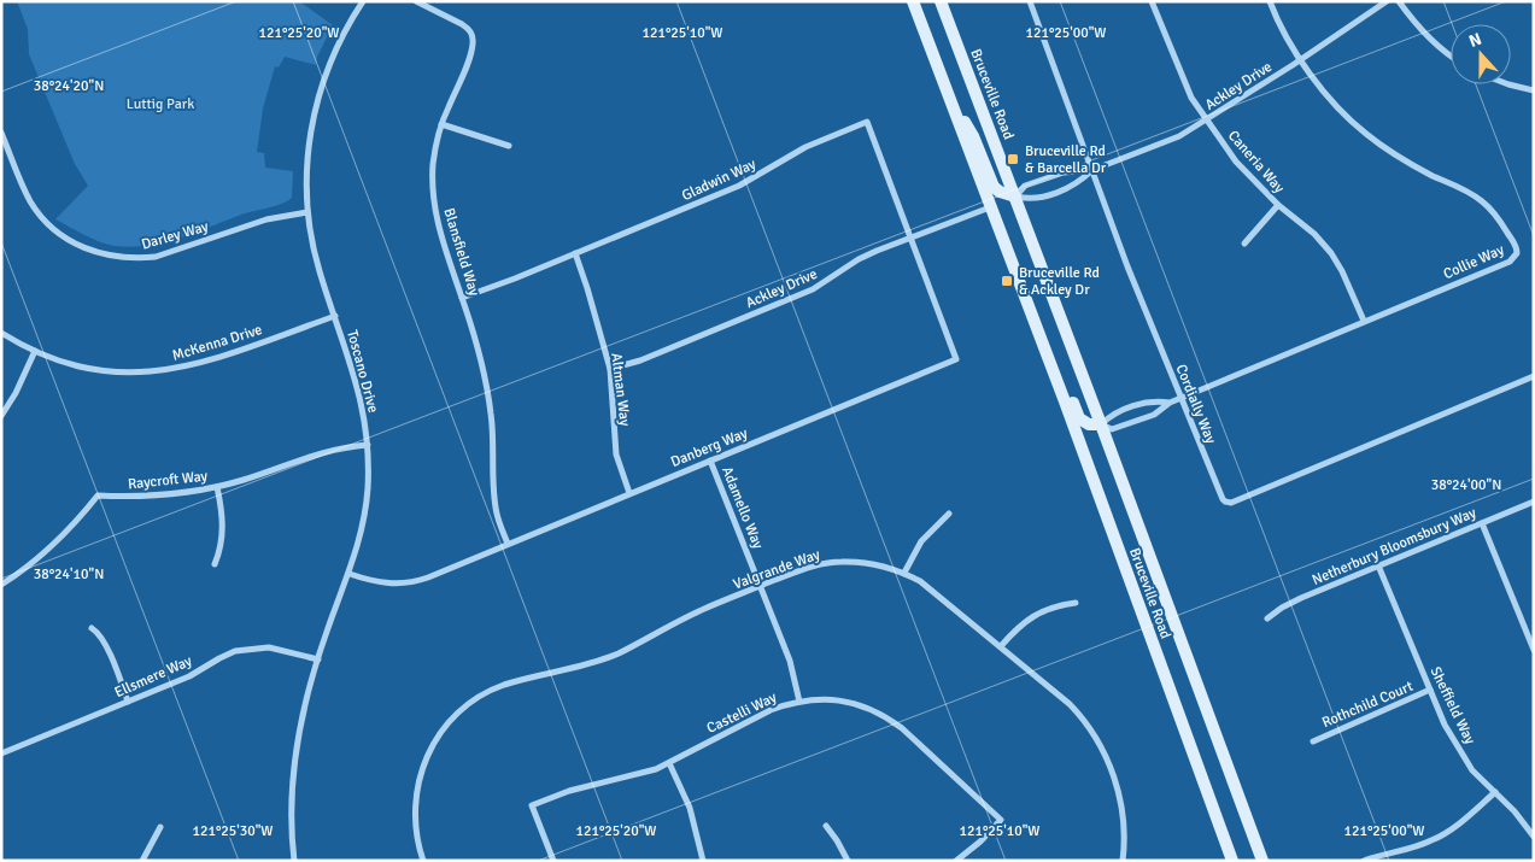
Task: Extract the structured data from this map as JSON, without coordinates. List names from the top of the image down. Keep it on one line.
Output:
{"streets":{"main road":["Bruceville Road"],"street":["Ackley Drive","Caneria Way","Gladwin Way","Darley Way","Blansfield Way","Collie Way","McKenna Drive","Toscano Drive","Altman Way","Cordially Way","Danberg Way","Raycroft Way","Adamello Way","Netherbury Bloomsbury Way","Valgrande Way","Ellsmere Way","Rothchild Court","Sheffield Way","Castelli Way"]},"crossings":[["Ackley Drive","Bruceville Road"],["Ackley Drive","Caneria Way"],["Ackley Drive","Gladwin Way"],["Ackley Drive","Collie Way"],["Ackley Drive","Altman Way"],["Ackley Drive","Cordially Way"],["Ackley Drive","Danberg Way"],["Bruceville Road","Collie Way"],["Caneria Way","Collie Way"],["Gladwin Way","Blansfield Way"],["Gladwin Way","Altman Way"],["Gladwin Way","Danberg Way"],["Darley Way","Toscano Drive"],["Blansfield Way","Danberg Way"],["Collie Way","Cordially Way"],["McKenna Drive","Toscano Drive"],["Toscano Drive","Danberg Way"],["Toscano Drive","Raycroft Way"],["Toscano Drive","Ellsmere Way"],["Altman Way","Danberg Way"],["Danberg Way","Adamello Way"],["Adamello Way","Valgrande Way"],["Adamello Way","Castelli Way"],["Netherbury Bloomsbury Way","Sheffield Way"],["Rothchild Court","Sheffield Way"]],"parks":["Luttig Park"],"places":{"transit":["Bruceville Rd & Barcella Dr","Bruceville Rd & Ackley Dr"]},"north":"top","coordinates":["121°25'20\"W","121°25'10\"W","121°25'00\"W","38°24'20\"N","38°24'00\"N","38°24'10\"N","121°25'30\"W"]}
